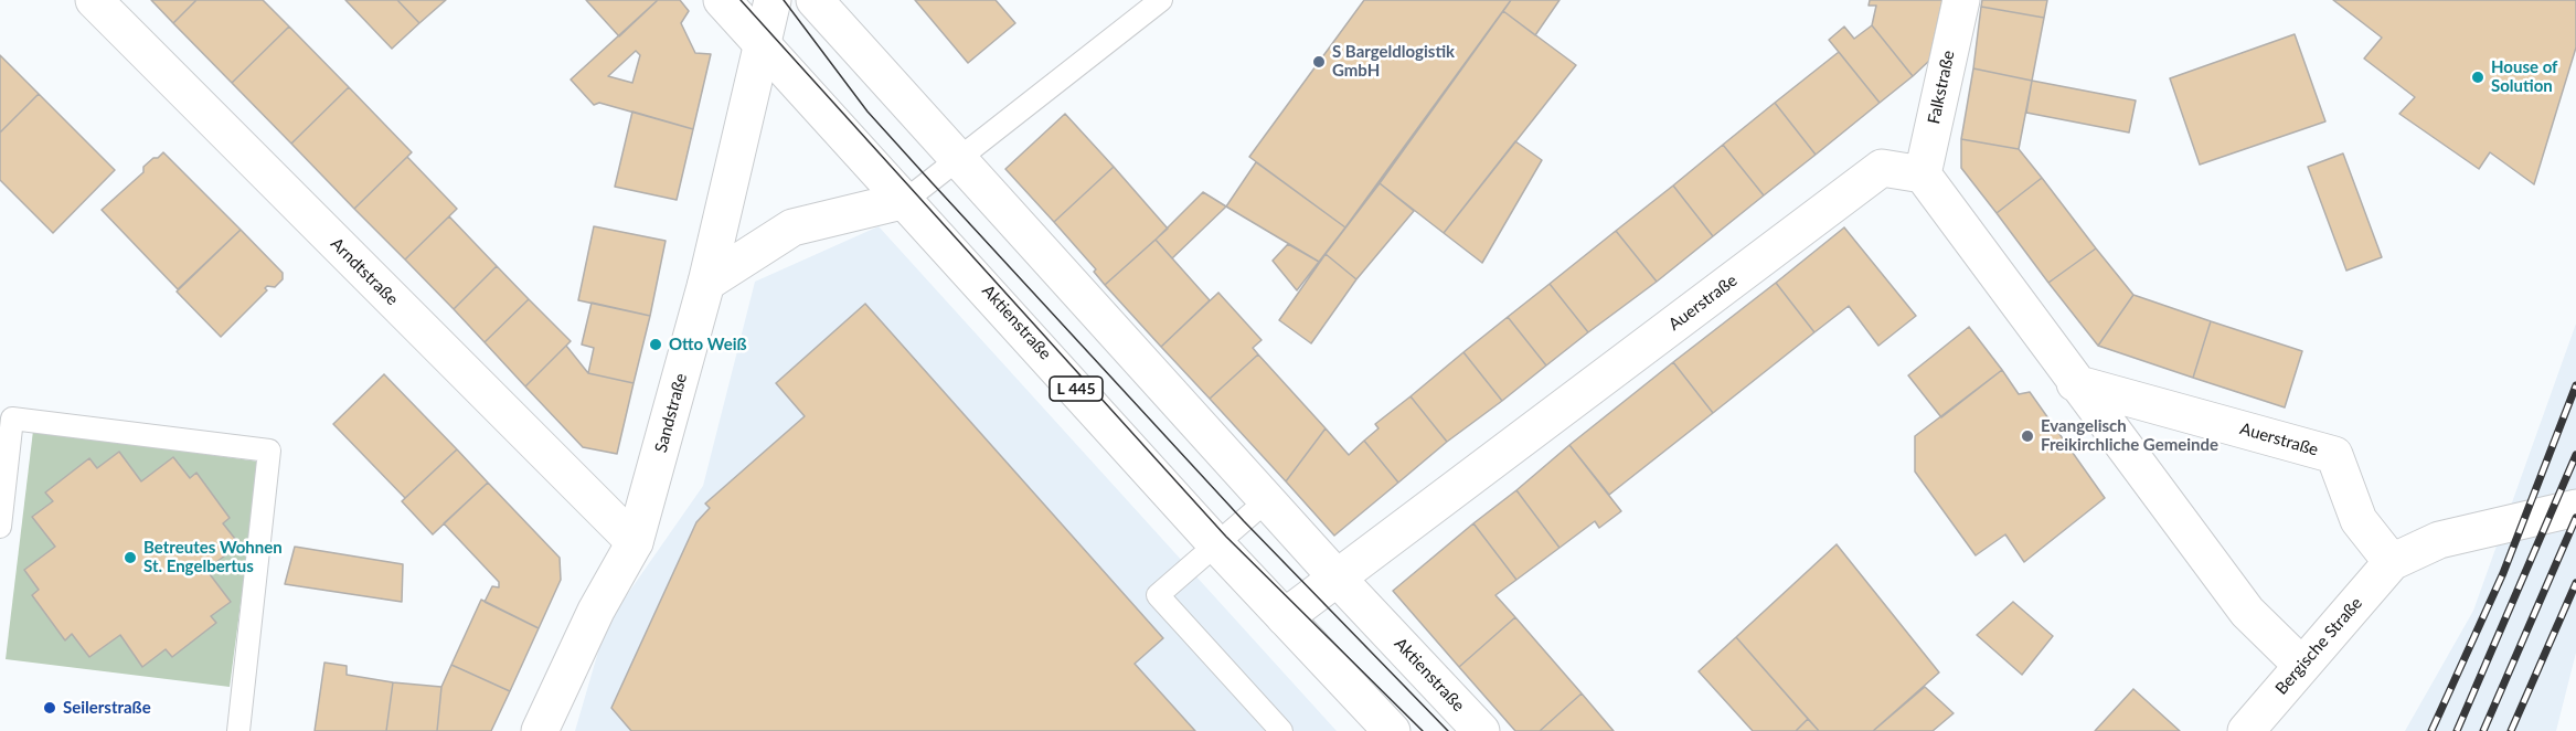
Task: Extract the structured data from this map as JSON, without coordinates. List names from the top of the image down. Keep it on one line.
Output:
{"streets":{"street":["Falkstraße","Arndtstraße","Auerstraße","Aktienstraße","L 445","Sandstraße","Bergische Straße"]},"crossings":[["Falkstraße","Auerstraße"],["Arndtstraße","Sandstraße"],["Auerstraße","Aktienstraße"],["Auerstraße","Bergische Straße"],["Aktienstraße","Sandstraße"]],"places":["S Bargeldlogistik GmbH","House of Solution","Otto Weiß","Evangelisch Freikirchliche Gemeinde","Betreutes Wohnen St. Engelbertus","Seilerstraße"]}
